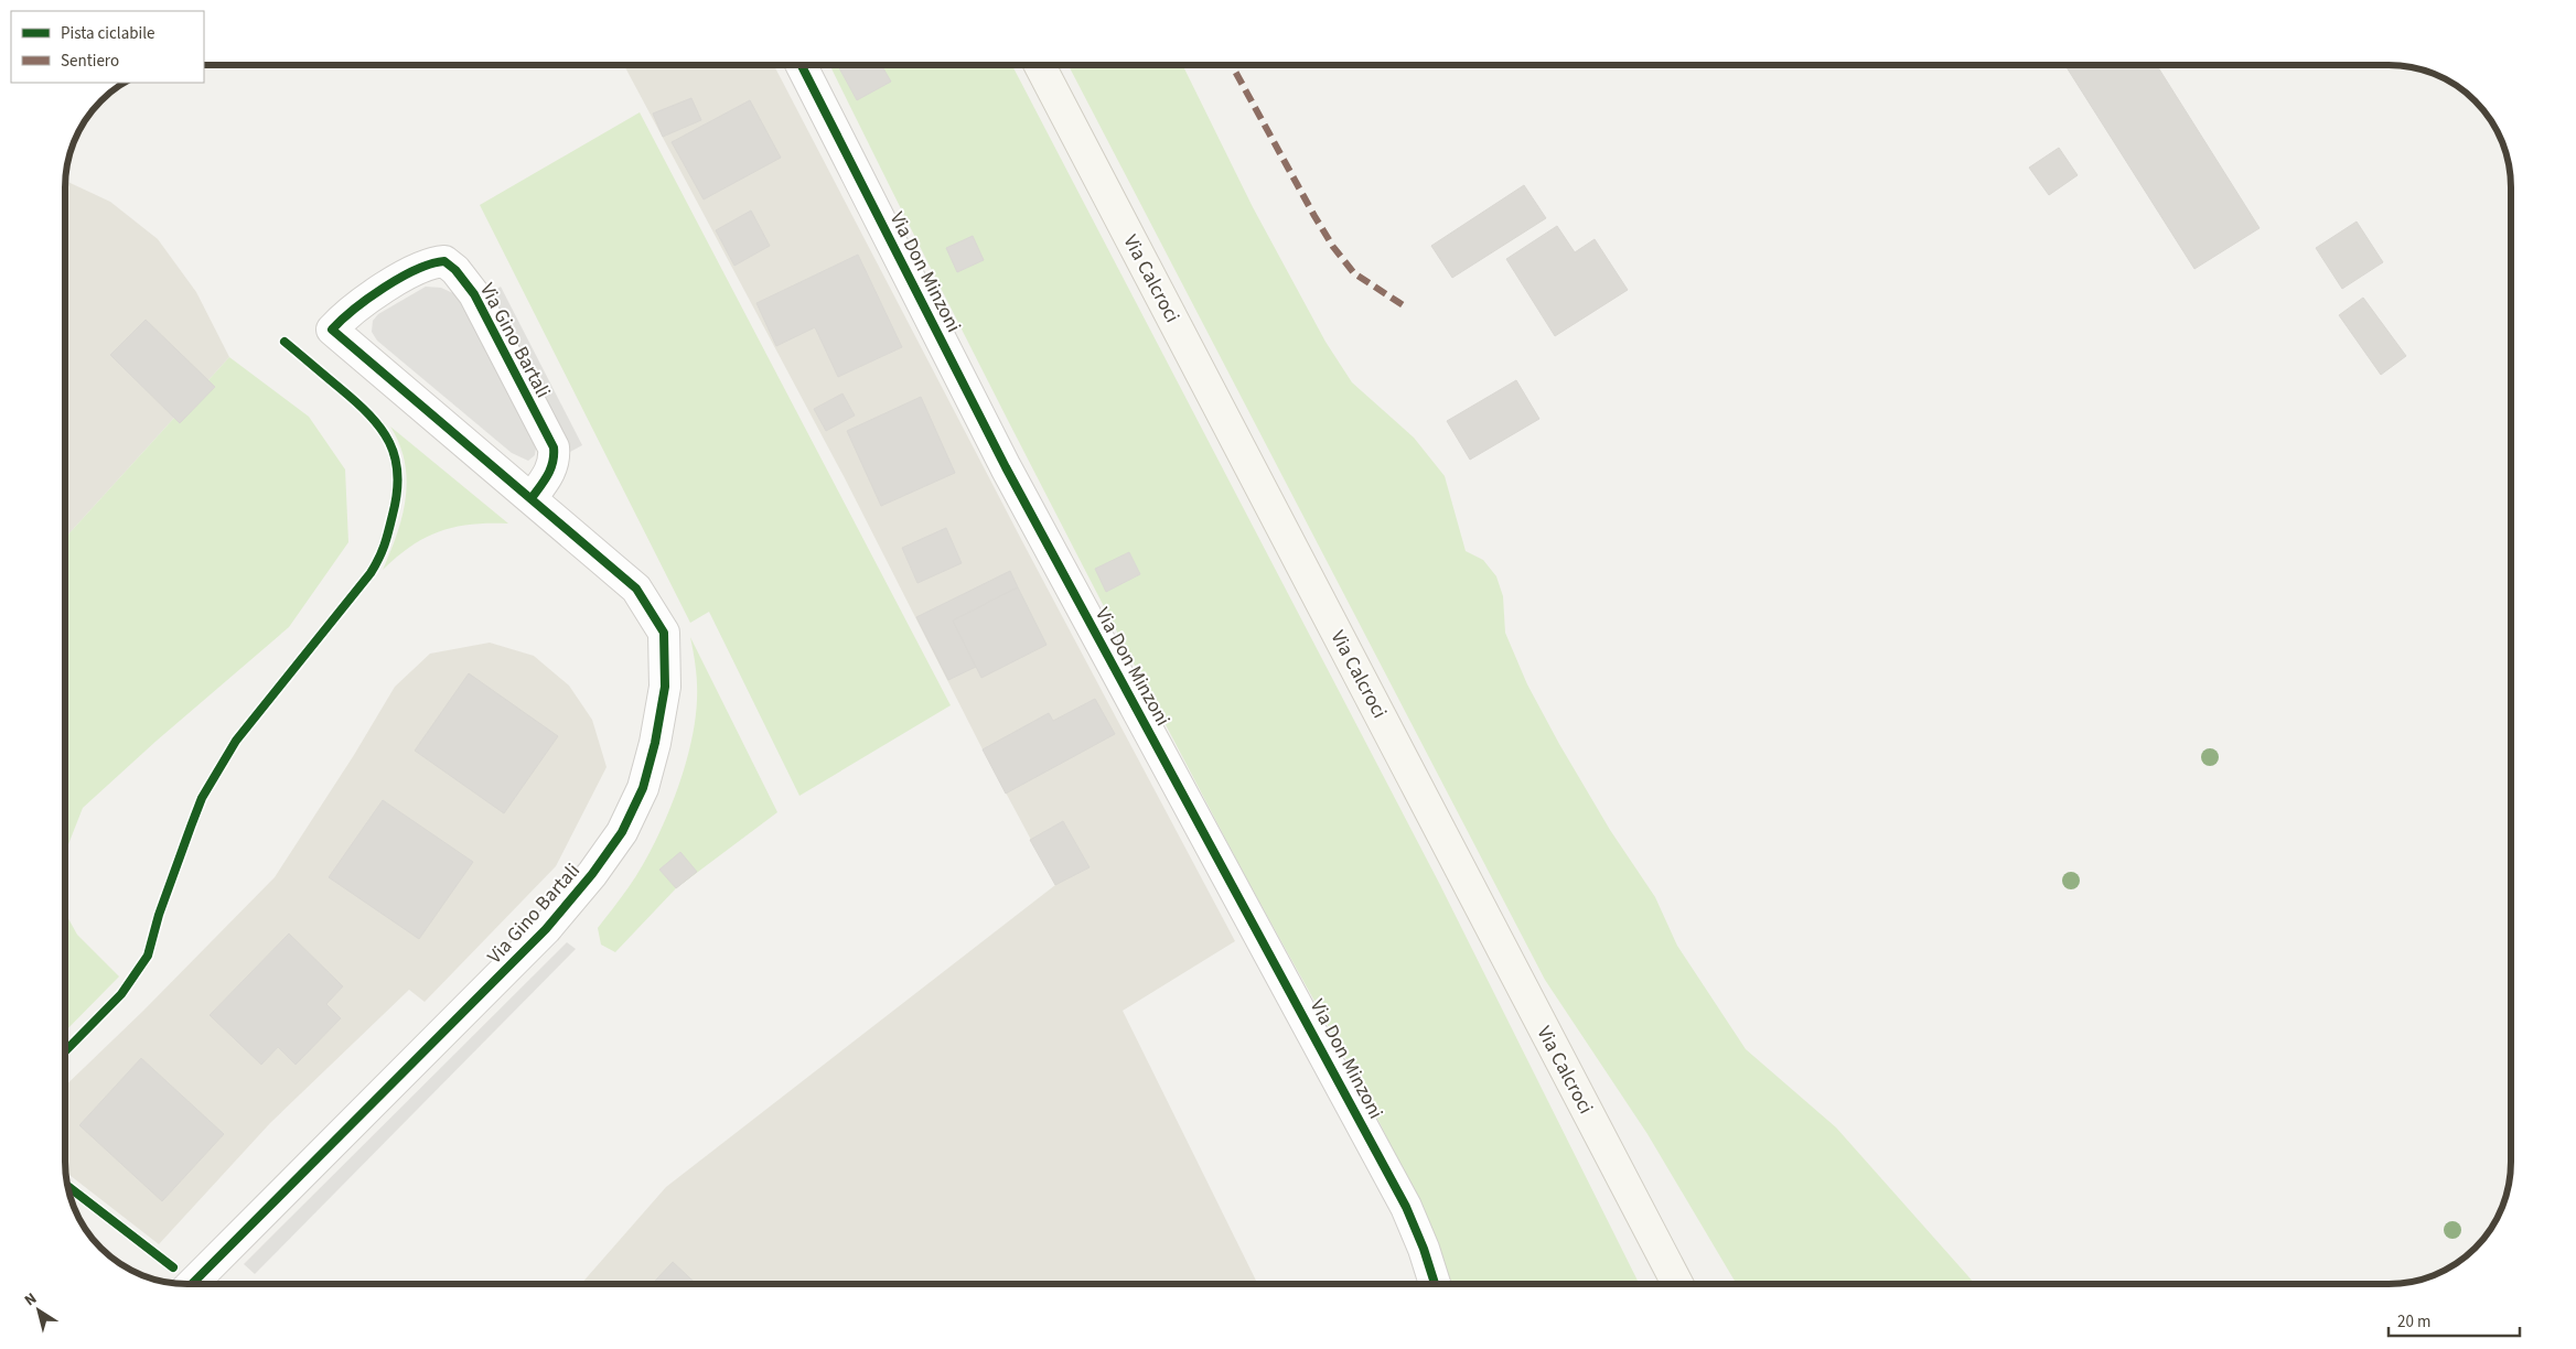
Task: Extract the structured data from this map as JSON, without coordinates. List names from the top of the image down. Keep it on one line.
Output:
{"streets":{"main road":["Via Calcroci"],"street":["Via Don Minzoni","Via Gino Bartali"]},"legend":["Pista ciclabile","Sentiero"],"scale_bar":"20 m","north":"top left"}
